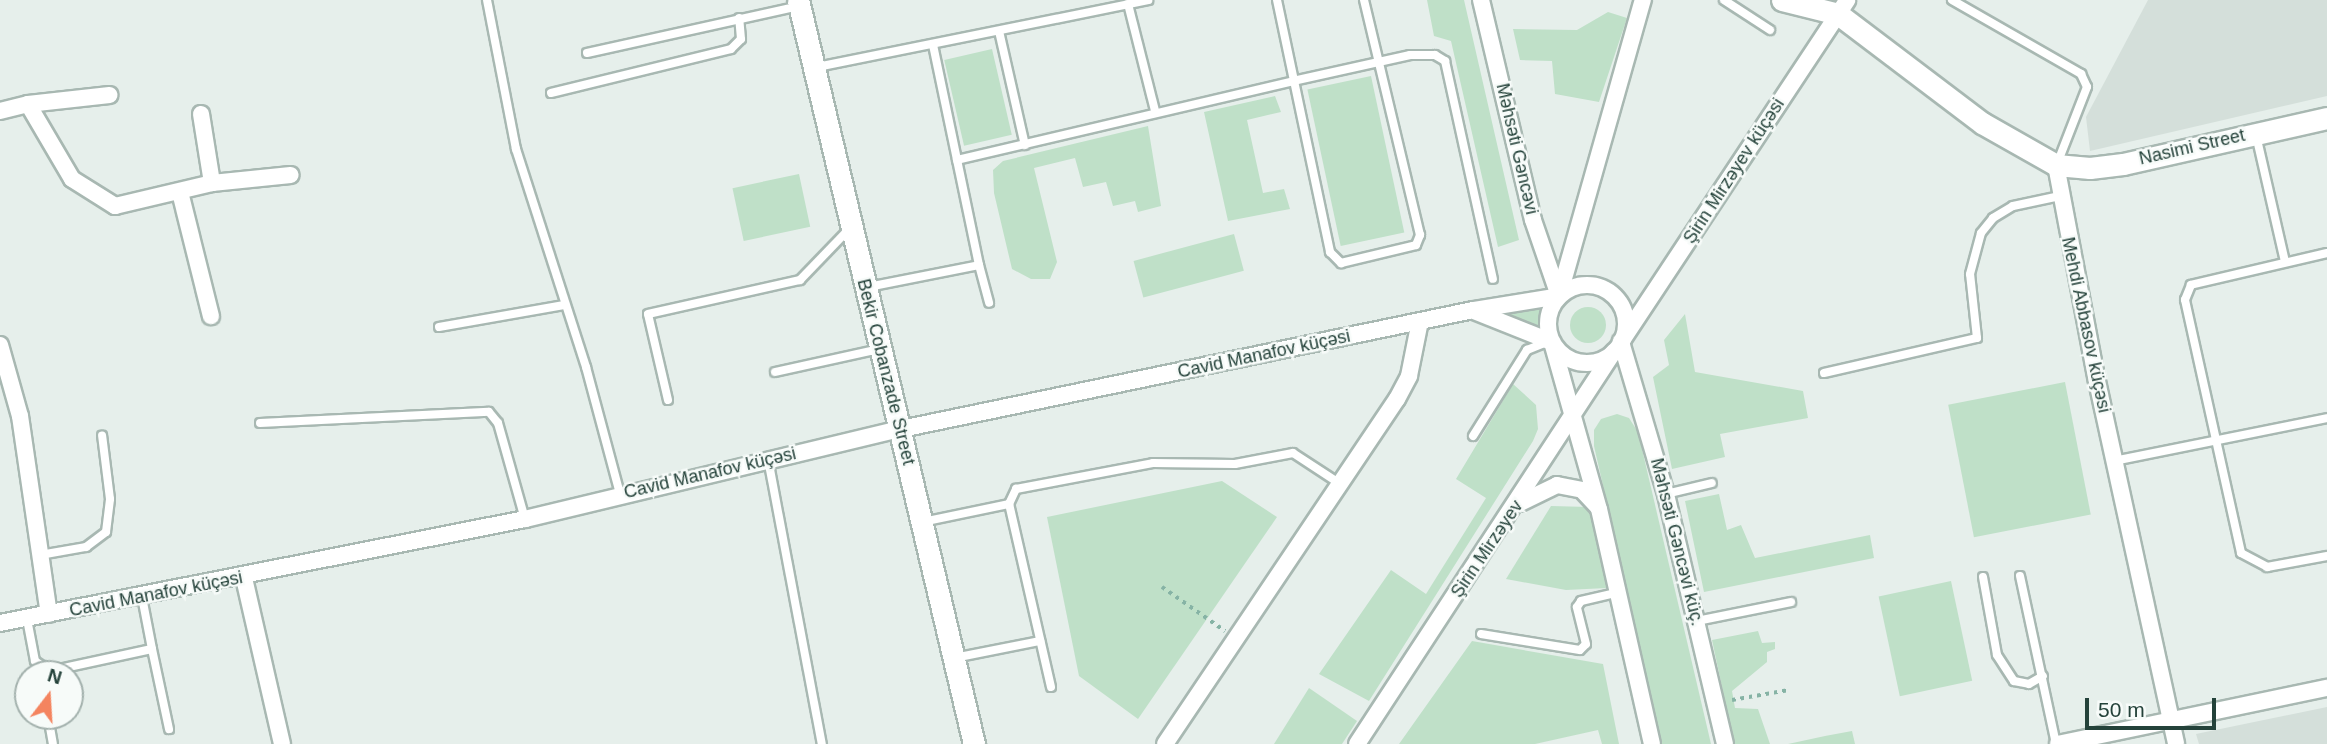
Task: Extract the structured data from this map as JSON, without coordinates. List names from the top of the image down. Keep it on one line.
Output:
{"streets":{"street":["Nasimi Street","Məhsəti Gəncəvi","Şirin Mirzəyev küçəsi","Mehdi Abbasov küçəsi","Cavid Manafov küçəsi","Bekir Cobanzade Street","Məhsəti Gəncəvi küç.","Şirin Mirzəyev"]},"crossings":[["Nasimi Street","Mehdi Abbasov küçəsi"],["Məhsəti Gəncəvi","Şirin Mirzəyev küçəsi"],["Məhsəti Gəncəvi","Cavid Manafov küçəsi"],["Məhsəti Gəncəvi","Məhsəti Gəncəvi küç."],["Məhsəti Gəncəvi","Şirin Mirzəyev"],["Şirin Mirzəyev küçəsi","Cavid Manafov küçəsi"],["Şirin Mirzəyev küçəsi","Məhsəti Gəncəvi küç."],["Şirin Mirzəyev küçəsi","Şirin Mirzəyev"],["Cavid Manafov küçəsi","Bekir Cobanzade Street"],["Cavid Manafov küçəsi","Məhsəti Gəncəvi küç."],["Cavid Manafov küçəsi","Şirin Mirzəyev"],["Məhsəti Gəncəvi küç.","Şirin Mirzəyev"]],"scale_bar":"50 m","north":"top"}
